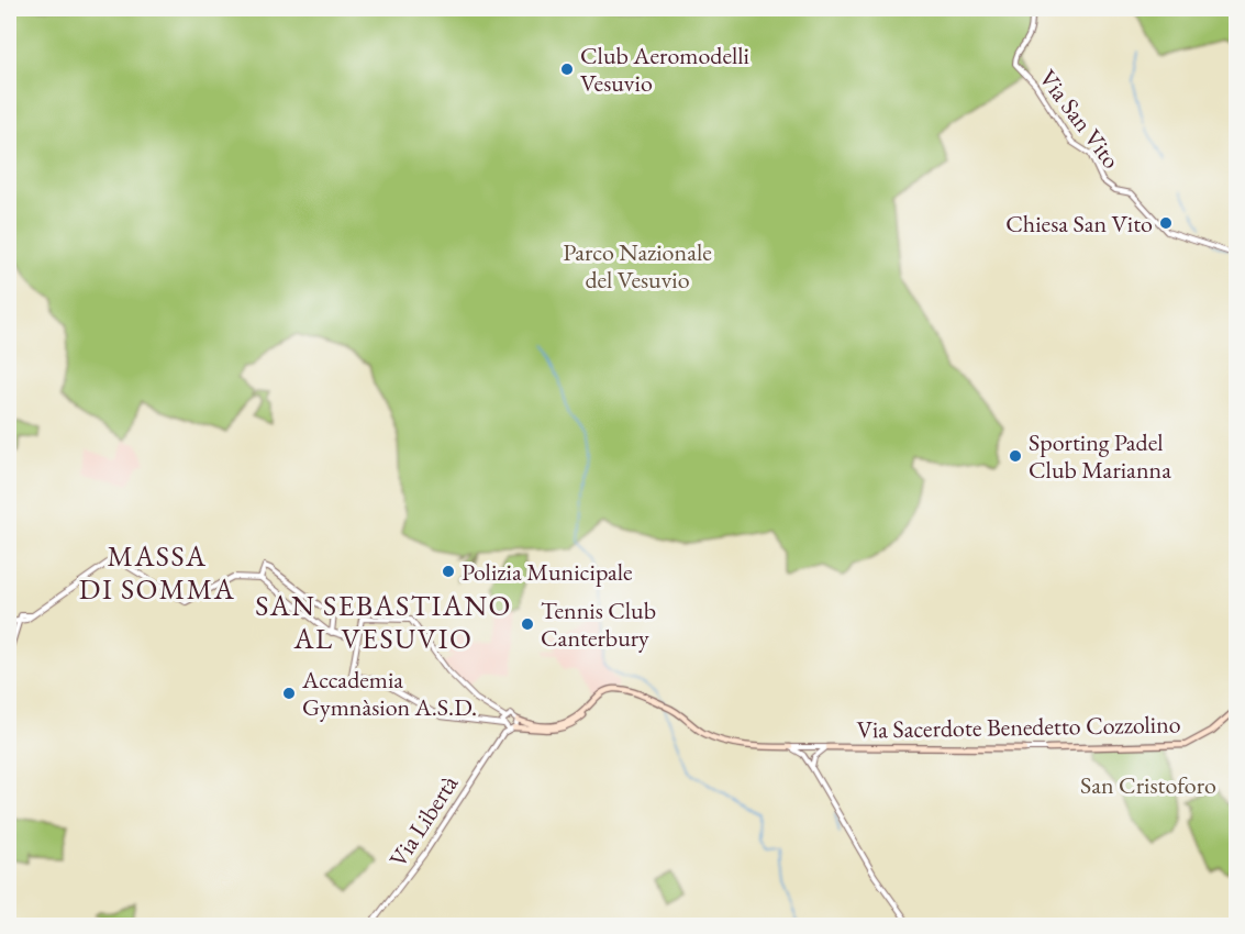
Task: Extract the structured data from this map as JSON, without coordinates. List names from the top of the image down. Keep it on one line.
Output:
{"streets":{"main road":["Via Sacerdote Benedetto Cozzolino"],"street":["Via San Vito","Via Libertà"]},"districts":["MASSA DI SOMMA","SAN SEBASTIANO AL VESUVIO"],"parks":["Parco Nazionale del Vesuvio","San Cristoforo"],"places":["Club Aeromodelli Vesuvio","Chiesa San Vito","Sporting Padel Club Marianna","Polizia Municipale","Tennis Club Canterbury","Accademia Gymnàsion A.S.D."]}
